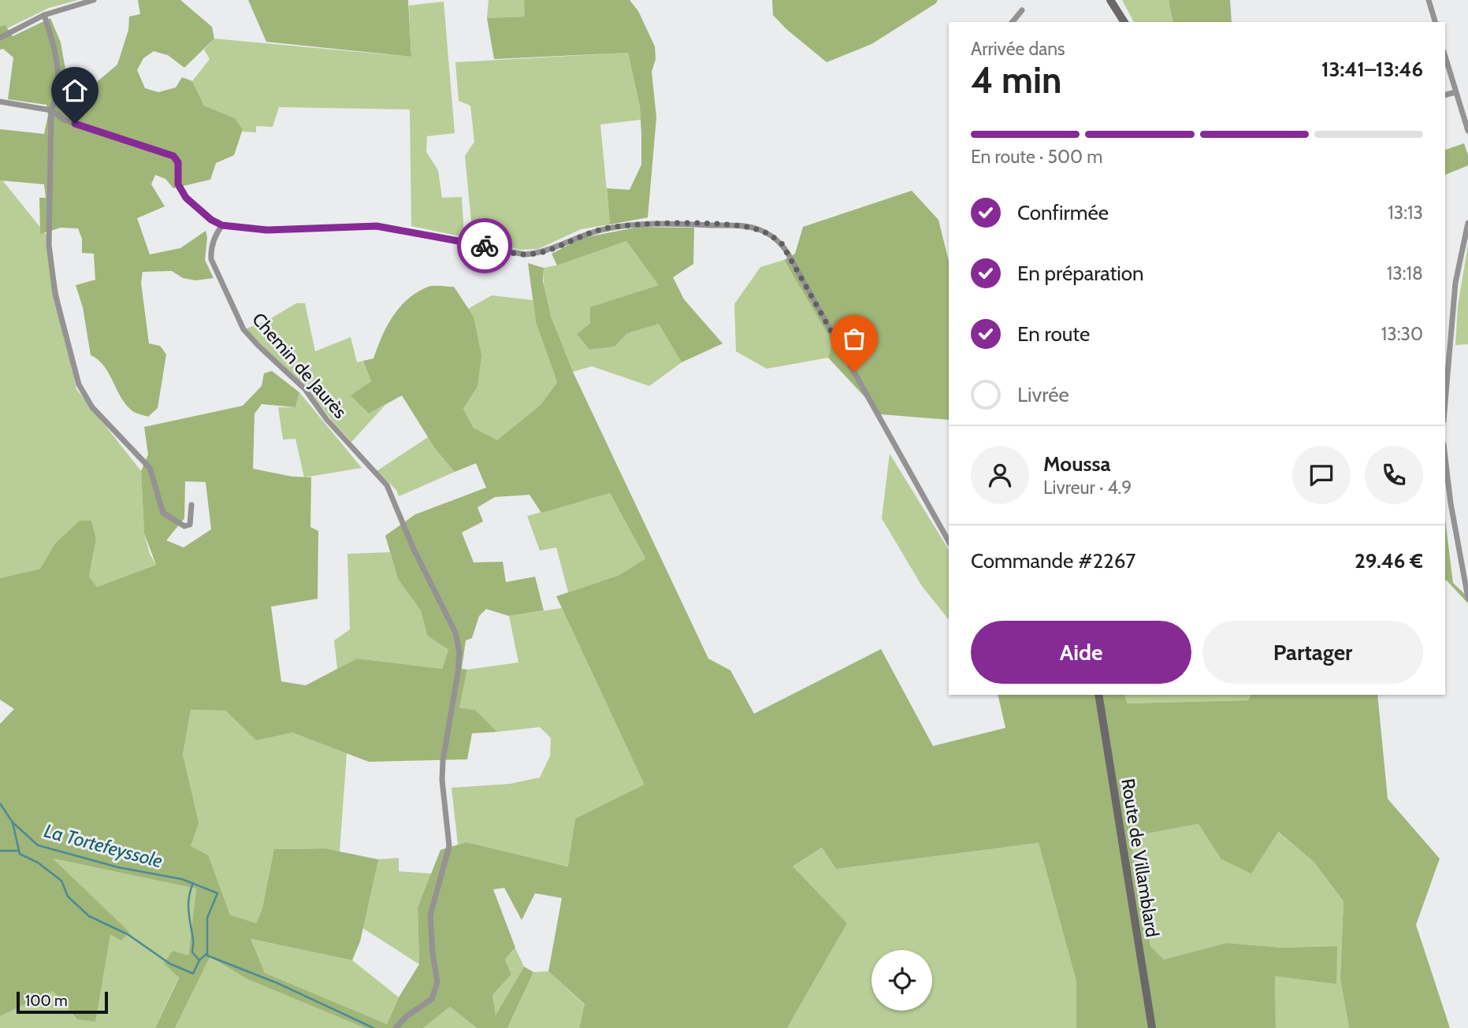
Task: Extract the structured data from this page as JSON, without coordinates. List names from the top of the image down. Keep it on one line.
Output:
{"streets":{"street":["Chemin de Jaurès","Route de Villamblard"]},"water":["La Tortefeyssole"],"scale_bar":"100 m","page":{"heading":["4 min","Arrivée dans","13:41–13:46"],"panel":["Moussa","Livreur · 4.9","Commande #2267","29.46 €"],"bar":"En route · 500 m","list":[["Confirmée","13:13"],["En préparation","13:18"],["En route","13:30"],"Livrée"],"buttons":["Aide","Partager"],"scale":"100 m"}}
